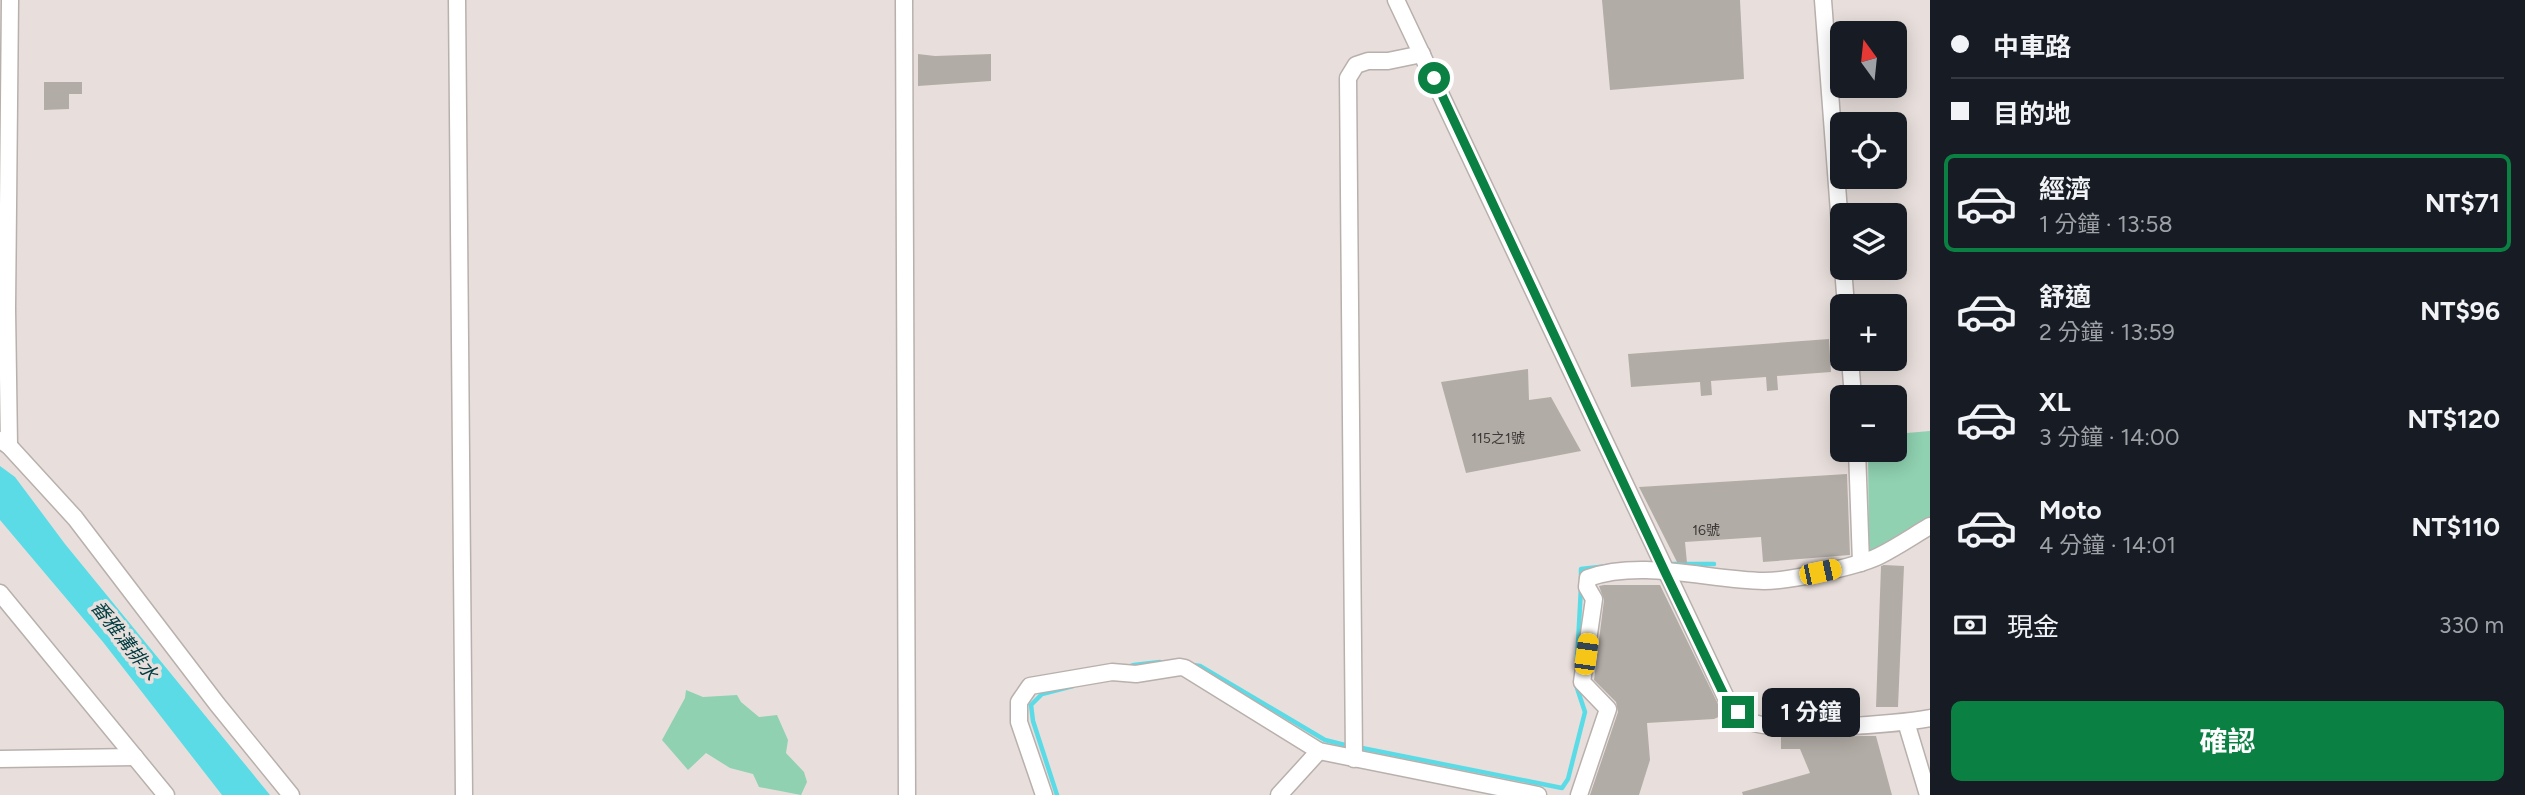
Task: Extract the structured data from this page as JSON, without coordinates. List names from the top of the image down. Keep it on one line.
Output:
{"water":["番雅溝排水"],"house_numbers":["115之1號","16號"],"north":"top","page":{"banner":["中車路","目的地"],"map_buttons":["+","−"],"list":[{"name":"經濟","note":"1 分鐘 · 13:58","value":"NT$71"},{"name":"舒適","note":"2 分鐘 · 13:59","value":"NT$96"},{"name":"XL","note":"3 分鐘 · 14:00","value":"NT$120"},{"name":"Moto","note":"4 分鐘 · 14:01","value":"NT$110"}],"pay":["現金","330 m"],"buttons":"確認","bubble":"1 分鐘"}}
